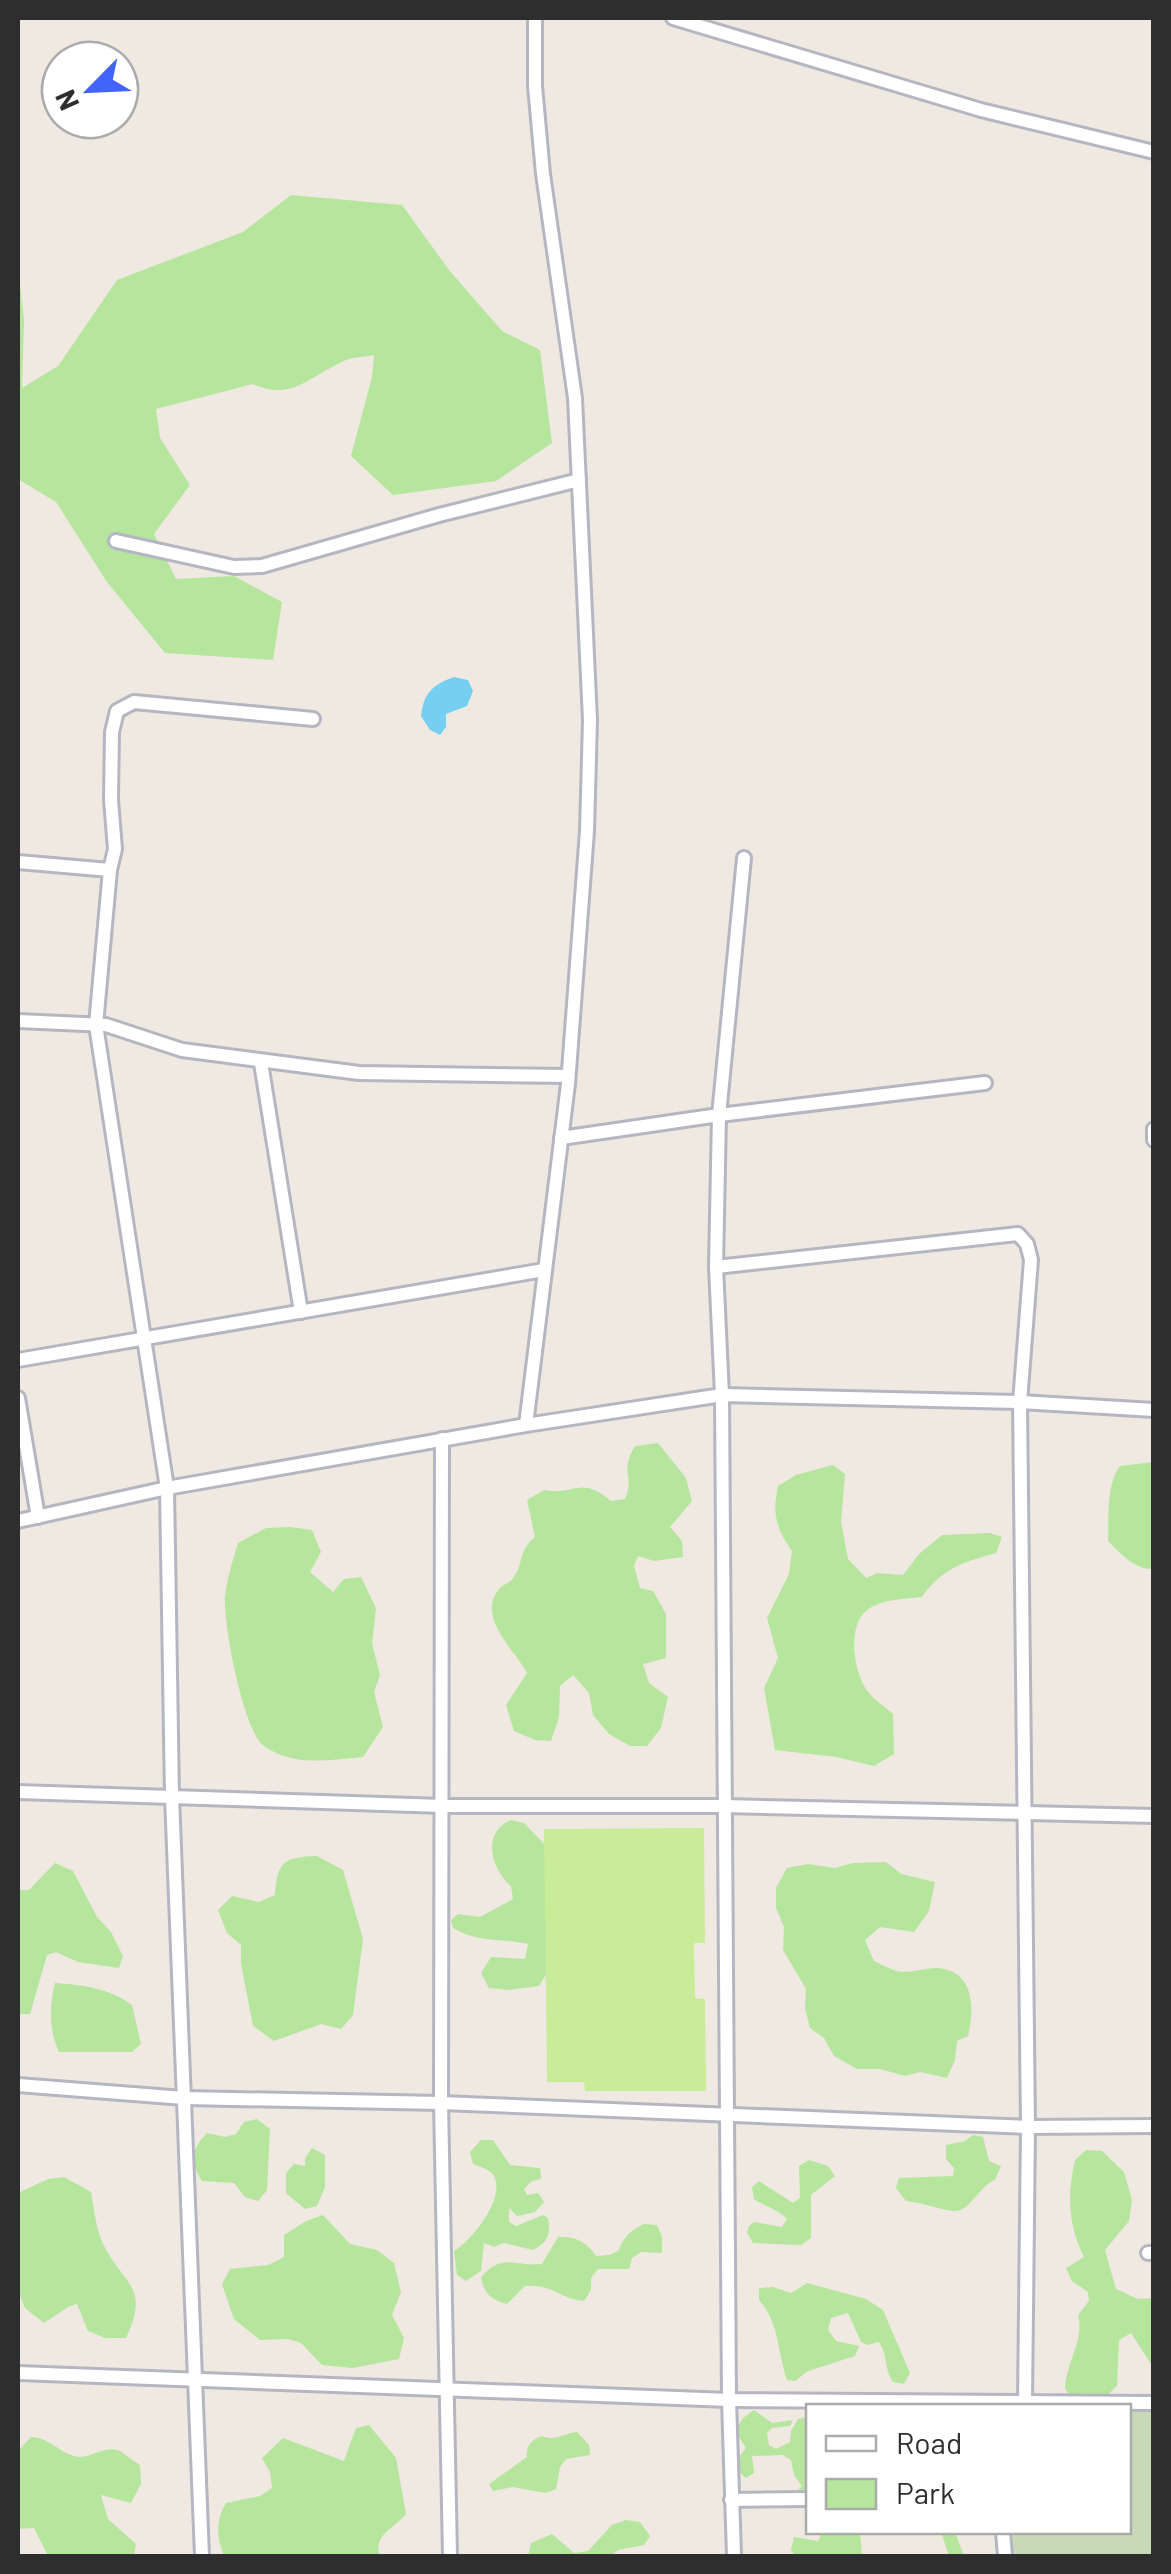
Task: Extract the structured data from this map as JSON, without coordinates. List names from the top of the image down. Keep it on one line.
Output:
{"legend":["Road","Park"],"north":"bottom left"}
